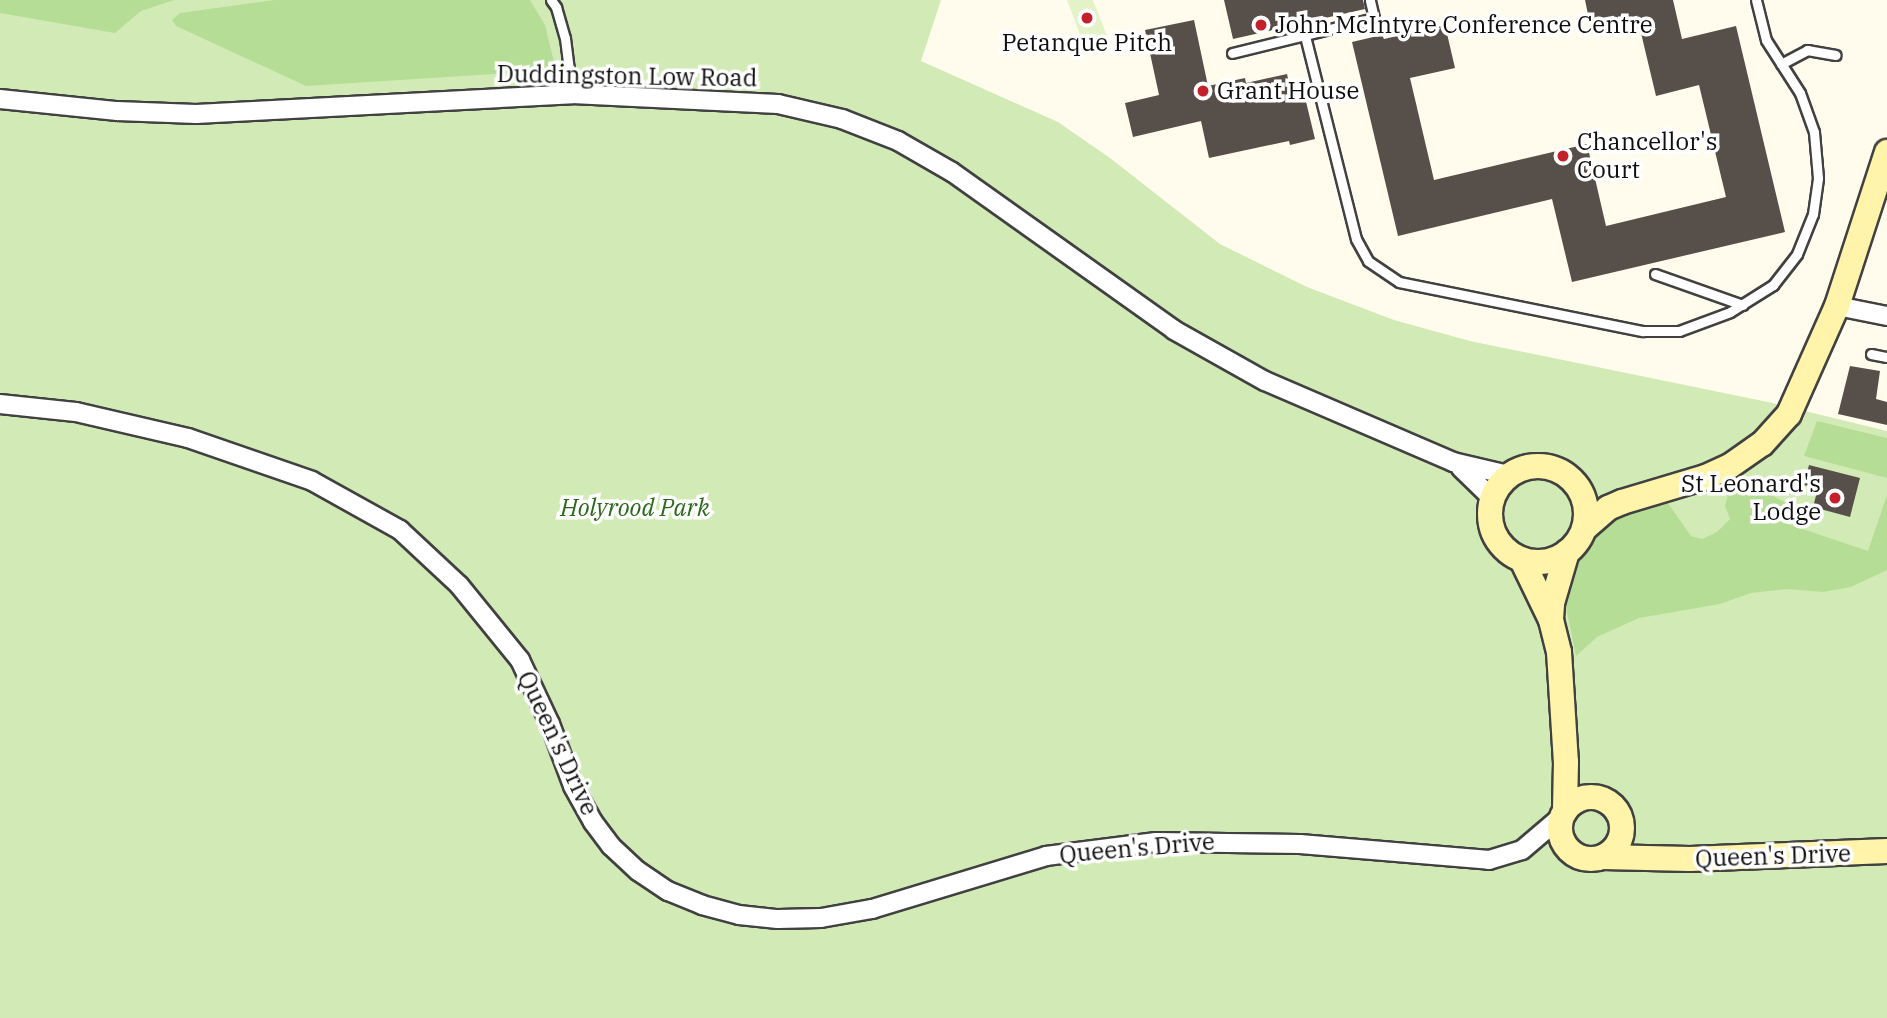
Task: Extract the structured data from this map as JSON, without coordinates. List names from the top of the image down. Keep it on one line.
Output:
{"streets":{"street":["Duddingston Low Road","Queen's Drive"]},"parks":["Holyrood Park"],"places":["Petanque Pitch","John McIntyre Conference Centre","Grant House","Chancellor's Court","St Leonard's Lodge"]}
